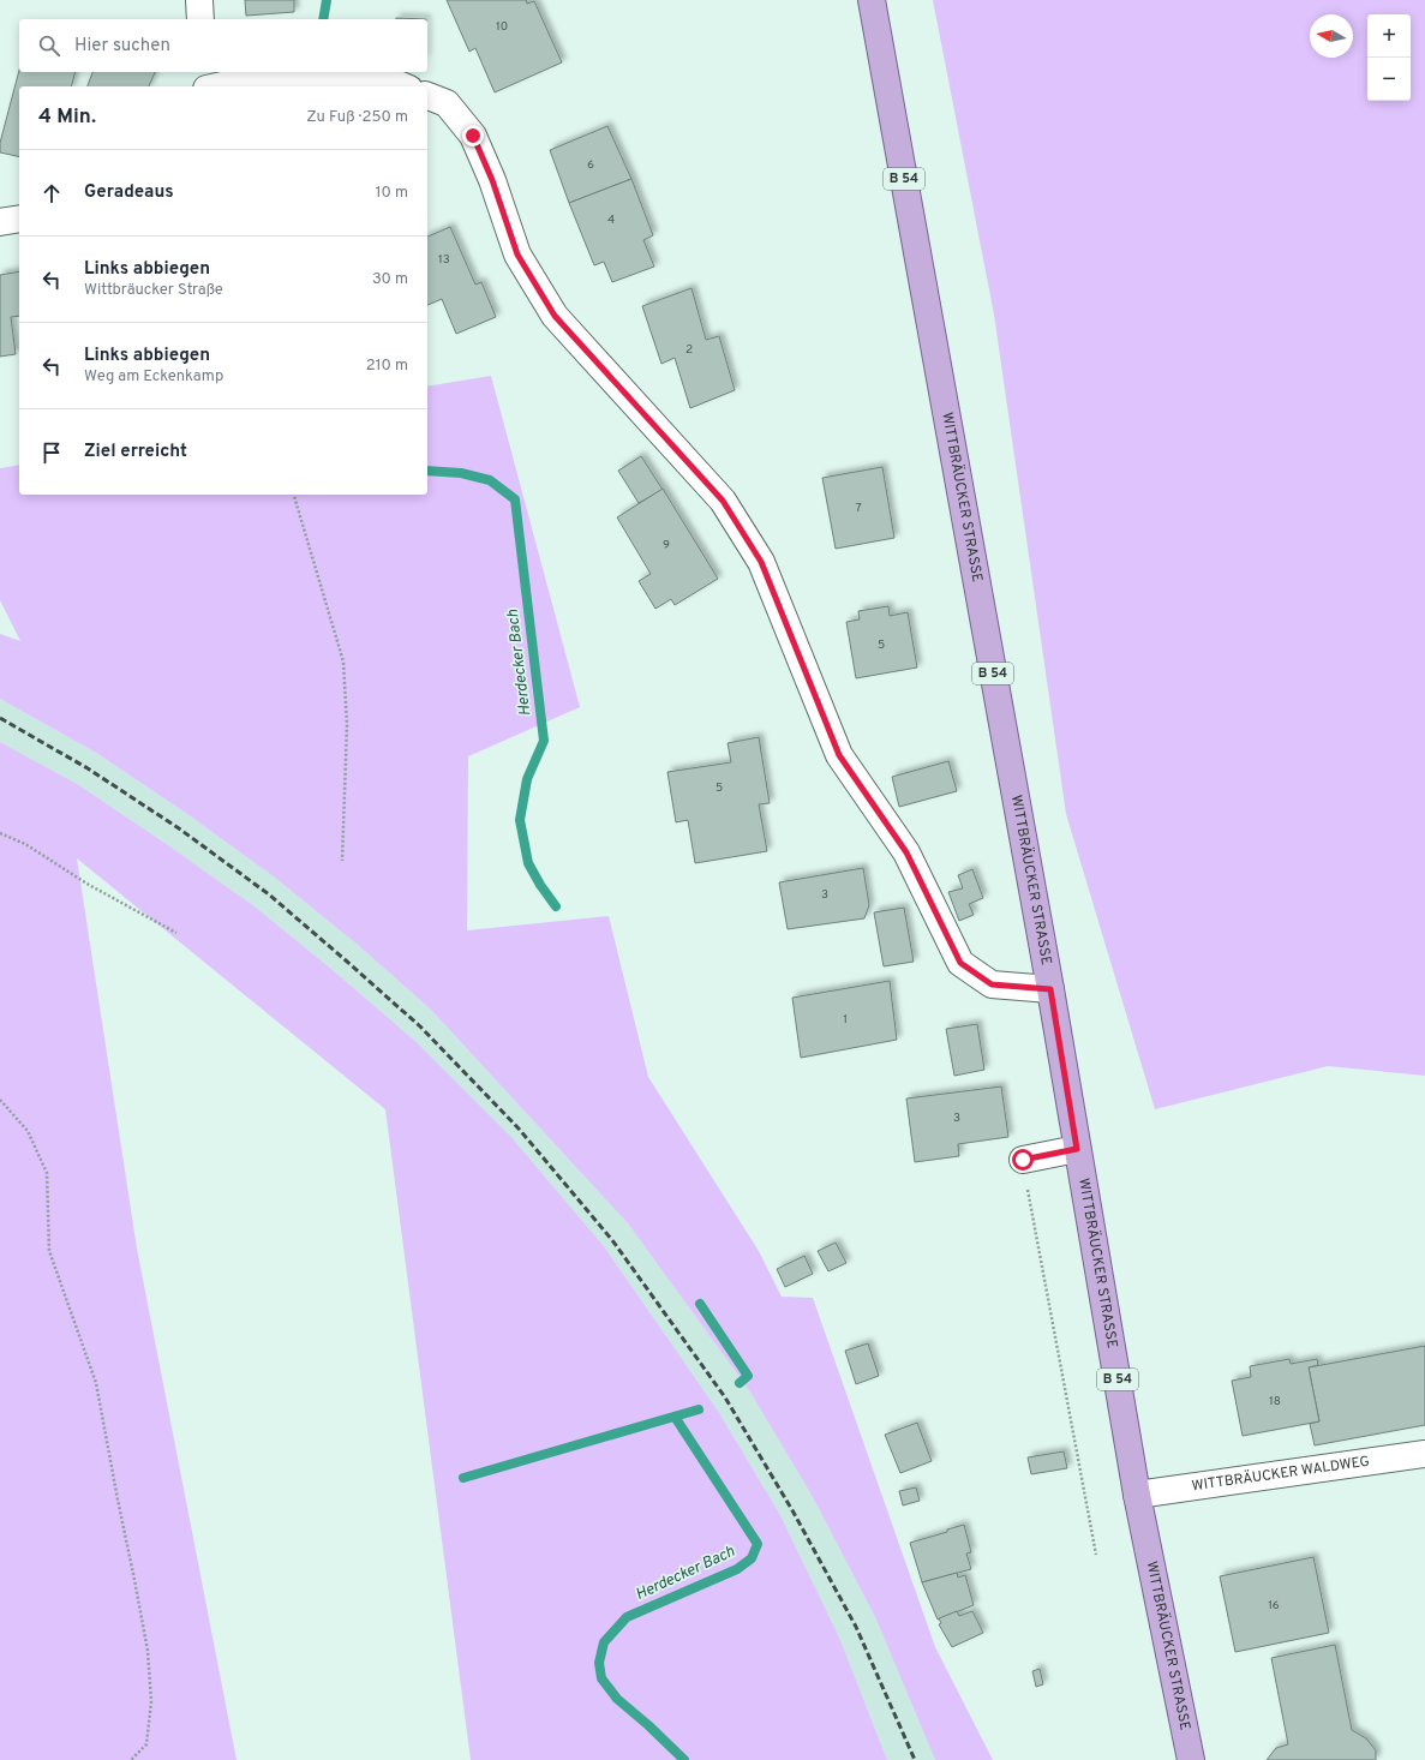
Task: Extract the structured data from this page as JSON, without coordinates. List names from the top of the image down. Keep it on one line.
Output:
{"streets":{"main road":["B 54","WITTBRÄUCKER STRASSE"],"street":["WITTBRÄUCKER WALDWEG"]},"crossings":[["WITTBRÄUCKER STRASSE","WITTBRÄUCKER WALDWEG"]],"water":["Herdecker Bach"],"house_numbers":["10","6","4","13","2","7","9","5","5","3","1","3","18","16"],"north":"left","page":{"map_buttons":["+","−"],"search":"Hier suchen","heading":["4 Min.","Zu Fuß · 250 m"],"list":[["Geradeaus","10 m"],["Links abbiegen","Wittbräucker Straße","30 m"],["Links abbiegen","Weg am Eckenkamp","210 m"],"Ziel erreicht"]}}
